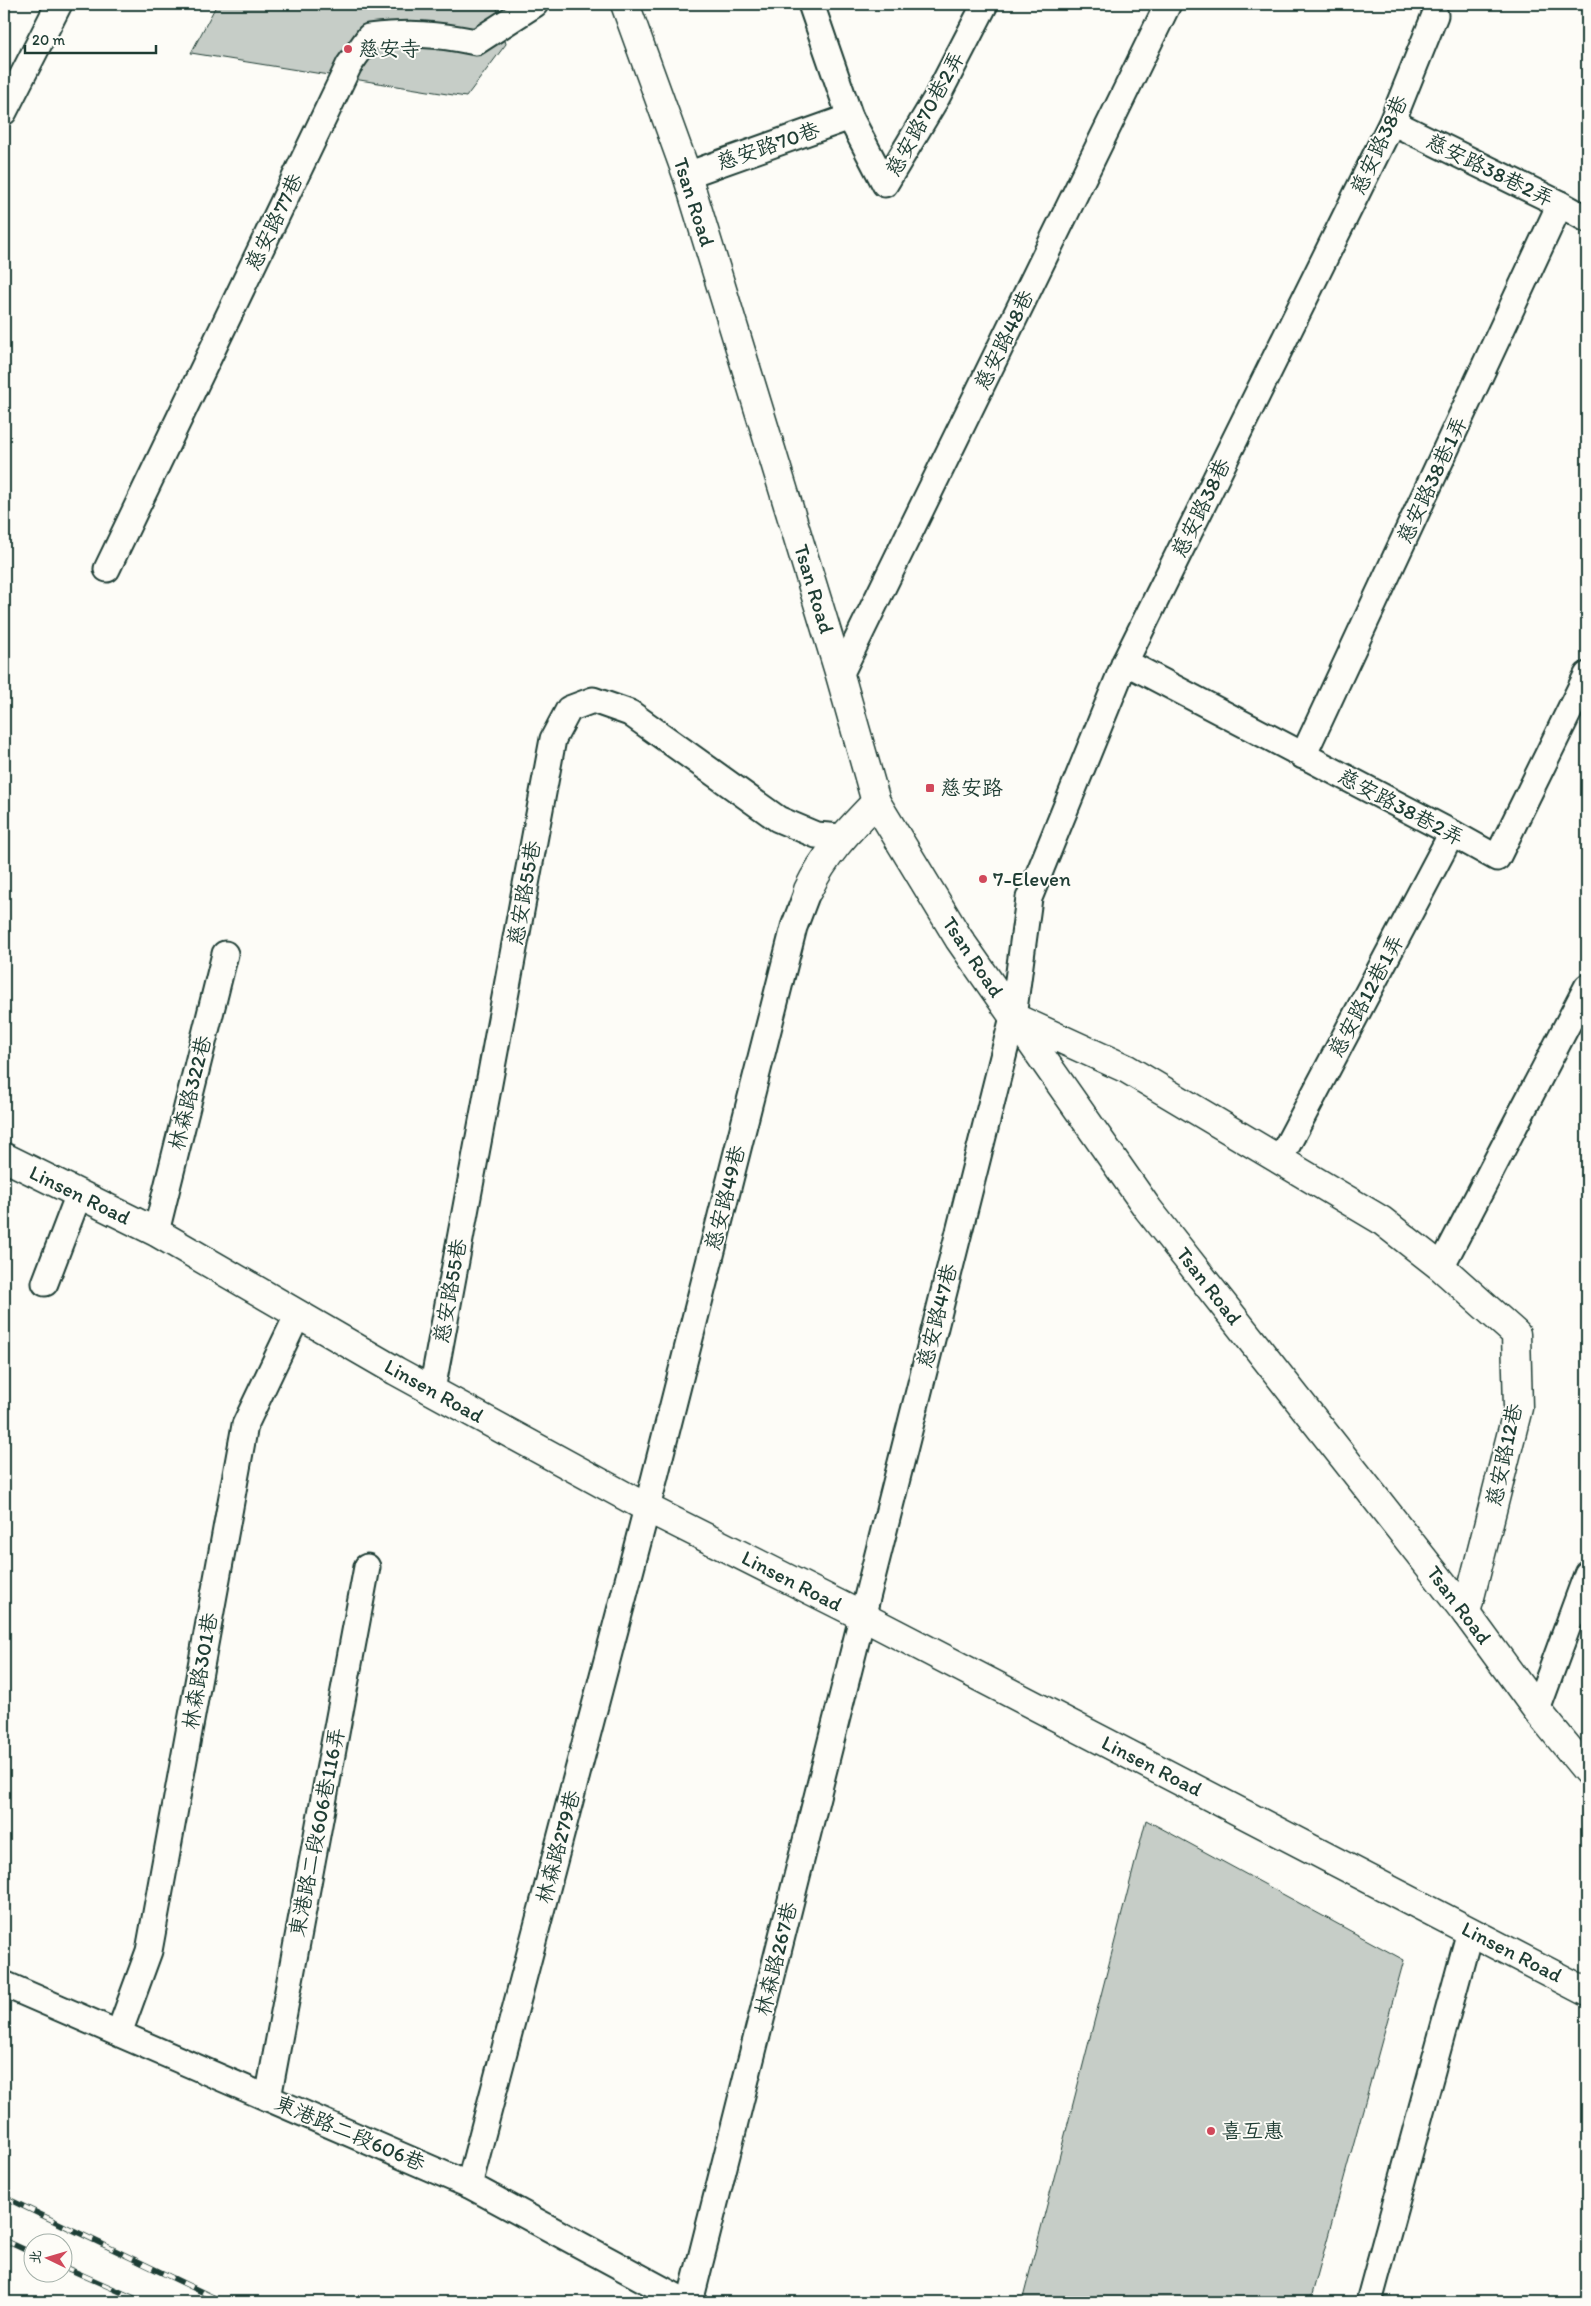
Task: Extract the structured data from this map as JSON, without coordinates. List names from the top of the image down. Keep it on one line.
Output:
{"streets":{"street":["Tsan Road","Linsen Road","慈安路12巷"],"lane":["慈安路70巷2弄","慈安路38巷","慈安路70巷","慈安路38巷2弄","慈安路77巷","慈安路48巷","慈安路38巷1弄","慈安路55巷","慈安路12巷1弄","林森路322巷","慈安路49巷","慈安路47巷","林森路301巷","東港路二段606巷116弄","林森路279巷","林森路267巷","東港路二段606巷"]},"crossings":[["慈安路70巷2弄","慈安路70巷"],["慈安路38巷","慈安路38巷2弄"],["慈安路38巷","Tsan Road"],["慈安路38巷","慈安路47巷"],["慈安路38巷","慈安路12巷"],["慈安路70巷","Tsan Road"],["慈安路38巷2弄","慈安路38巷1弄"],["慈安路38巷2弄","慈安路12巷1弄"],["Tsan Road","慈安路48巷"],["Tsan Road","慈安路47巷"],["Tsan Road","慈安路12巷"],["慈安路55巷","Linsen Road"],["慈安路12巷1弄","慈安路12巷"],["林森路322巷","Linsen Road"],["Linsen Road","慈安路49巷"],["Linsen Road","慈安路47巷"],["Linsen Road","林森路301巷"],["Linsen Road","林森路279巷"],["Linsen Road","林森路267巷"],["慈安路49巷","林森路279巷"],["慈安路47巷","慈安路12巷"],["慈安路47巷","林森路267巷"],["林森路301巷","東港路二段606巷"],["東港路二段606巷116弄","東港路二段606巷"],["林森路279巷","東港路二段606巷"],["林森路267巷","東港路二段606巷"]],"places":{"other":["慈安寺","7-Eleven","喜互惠"],"transit":["慈安路"]},"scale_bar":"20 m","north":"left"}
